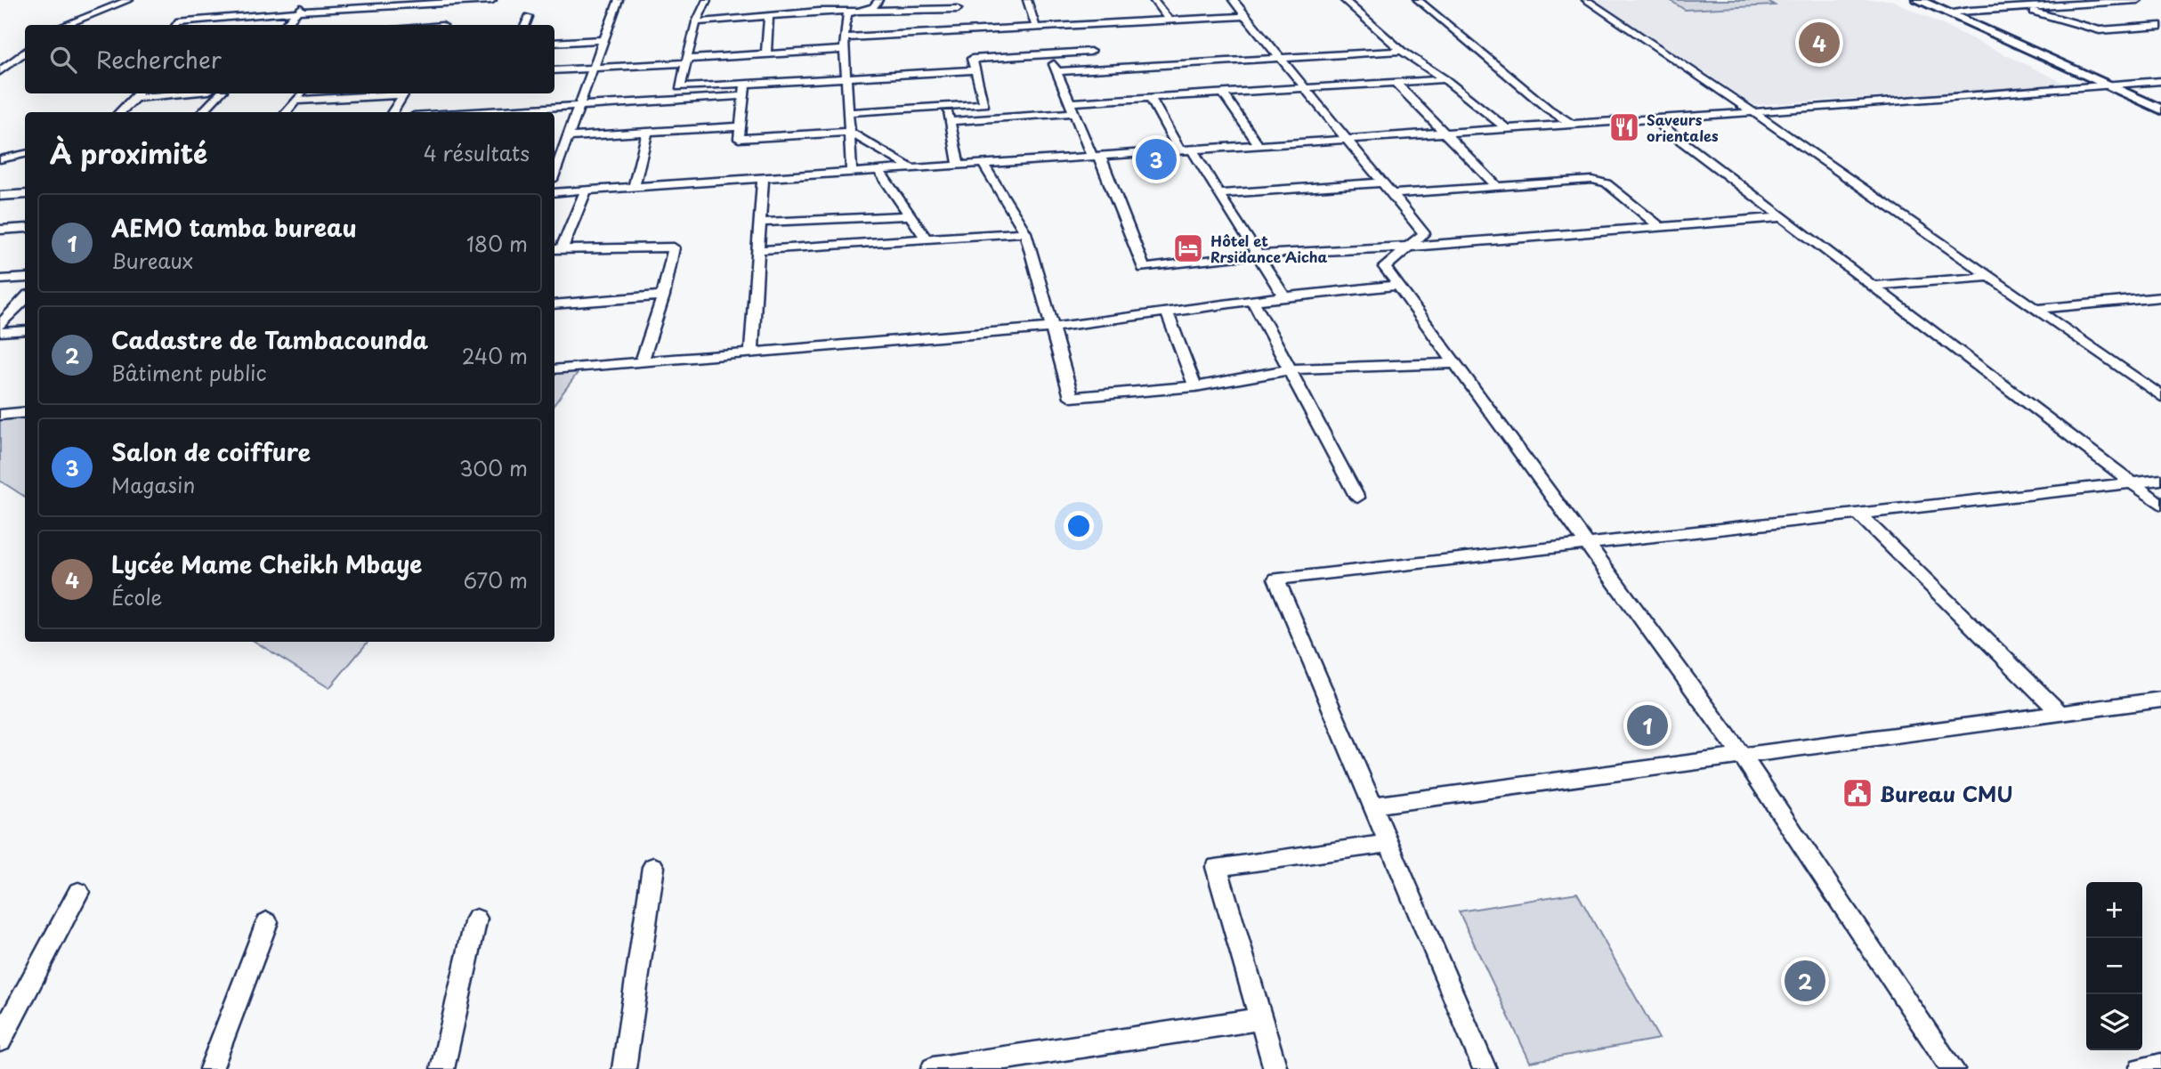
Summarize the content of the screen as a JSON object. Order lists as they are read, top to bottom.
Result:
{
  "places": {
    "restaurant": ["Saveurs orientales"],
    "hotel": ["Hôtel et Rrsidance Aicha"],
    "public building": ["Bureau CMU"]
  },
  "page": {
    "pins": [
      "4",
      "3",
      "1",
      "2"
    ],
    "search": "Rechercher",
    "heading": ["À proximité", "4 résultats"],
    "list": [
      {
        "mark": "1",
        "name": "AEMO tamba bureau",
        "note": "Bureaux",
        "value": "180 m"
      },
      {
        "mark": "2",
        "name": "Cadastre de Tambacounda",
        "note": "Bâtiment public",
        "value": "240 m"
      },
      {
        "mark": "3",
        "name": "Salon de coiffure",
        "note": "Magasin",
        "value": "300 m"
      },
      {
        "mark": "4",
        "name": "Lycée Mame Cheikh Mbaye",
        "note": "École",
        "value": "670 m"
      }
    ],
    "map_buttons": ["+", "−"]
  }
}
